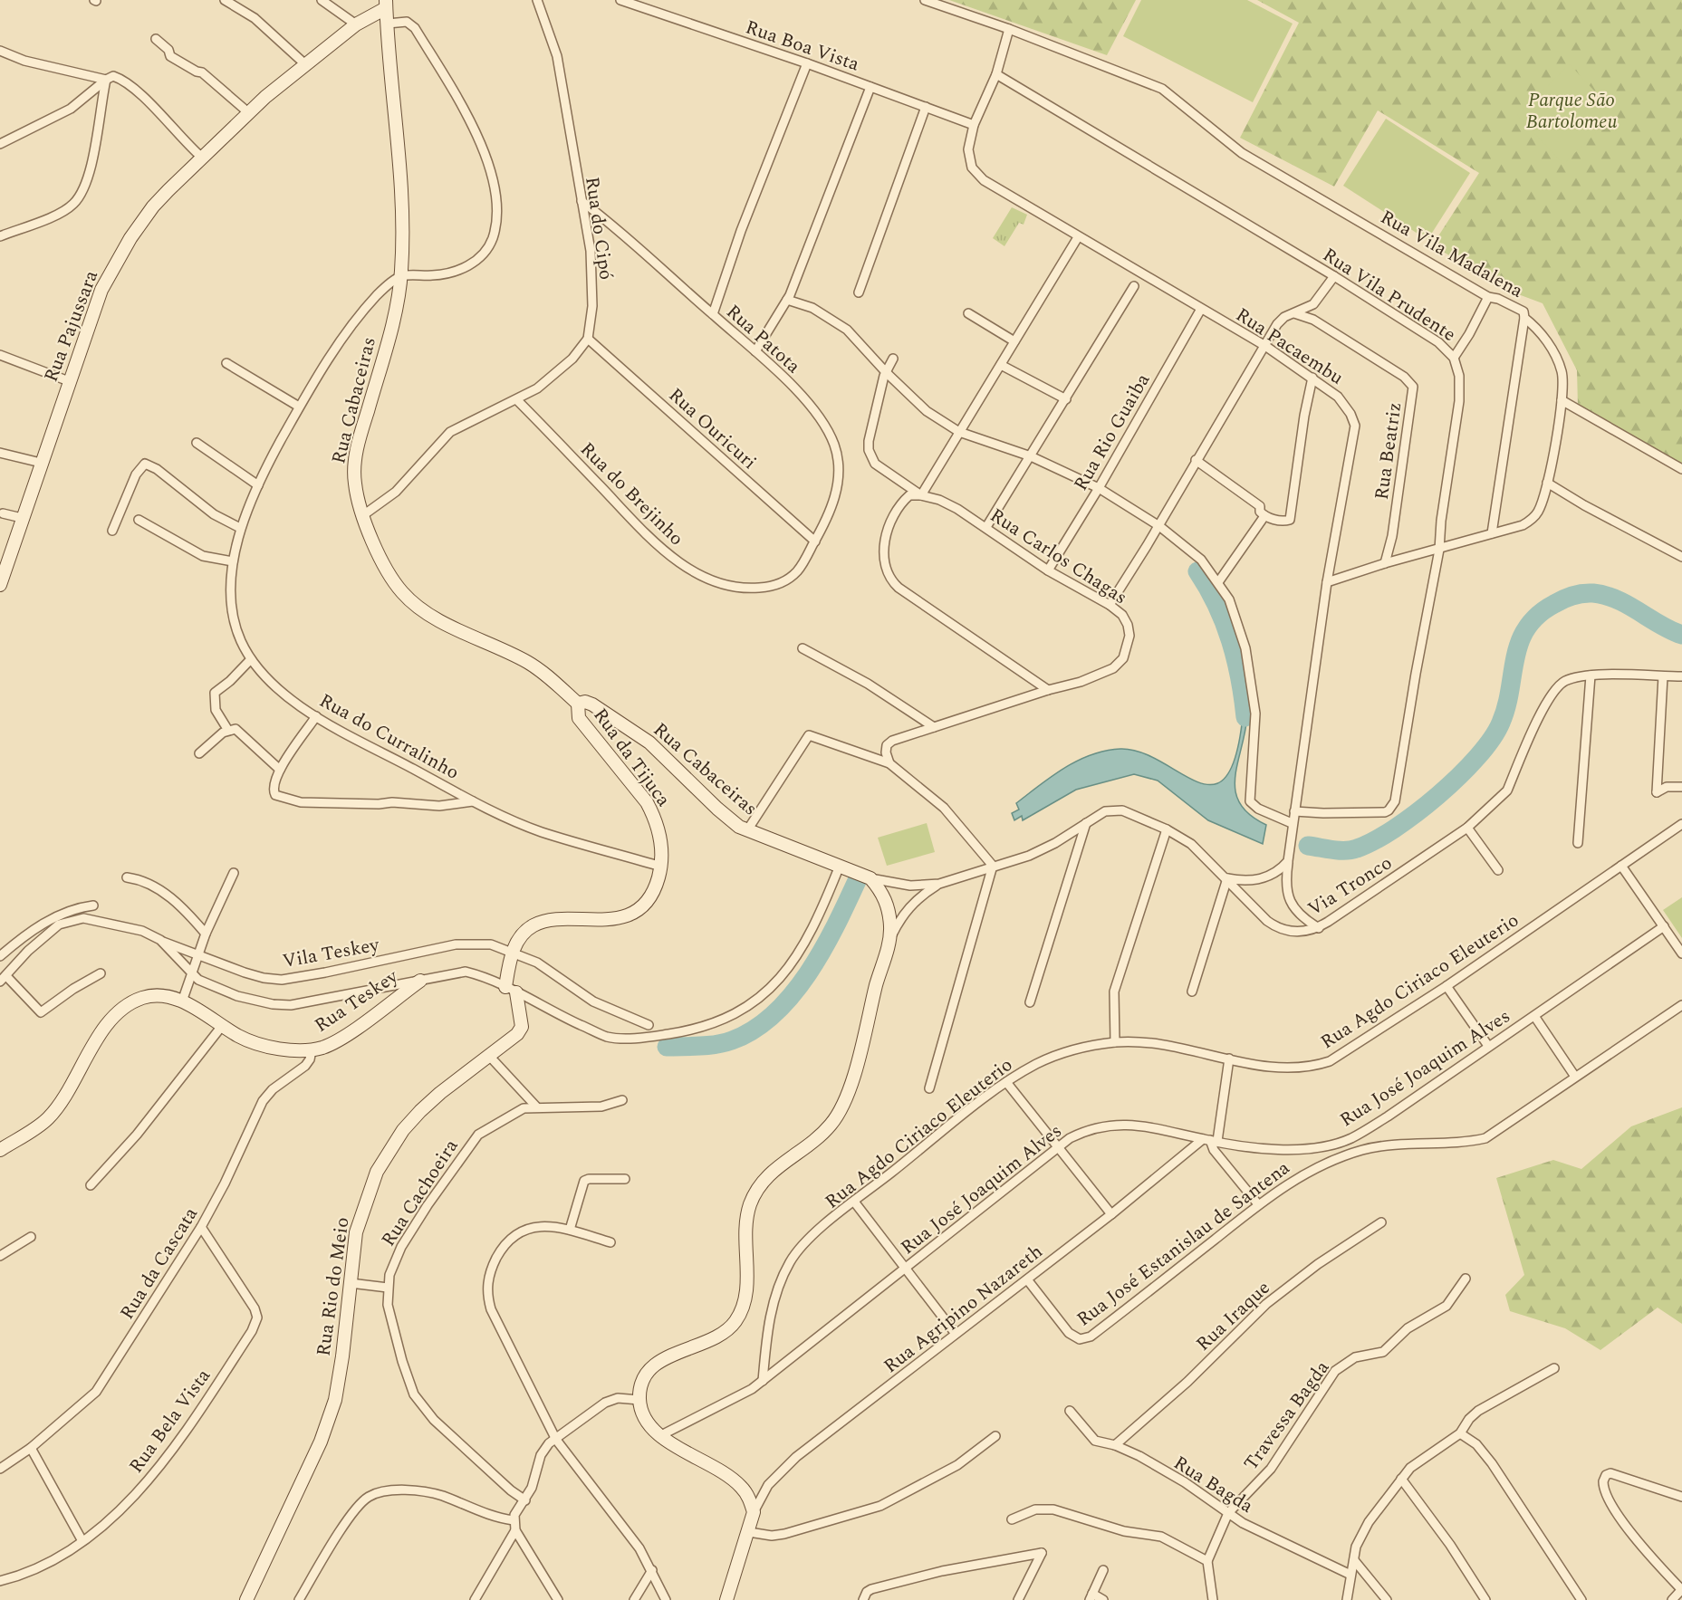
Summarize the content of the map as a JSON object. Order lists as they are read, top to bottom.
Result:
{
  "streets": {
    "main road": [
      "Rua Pajussara",
      "Rua Cabaceiras",
      "Rua da Tijuca",
      "Rua Teskey",
      "Rua Rio do Meio"
    ],
    "street": [
      "Rua Boa Vista",
      "Rua do Cipó",
      "Rua Vila Madalena",
      "Rua Vila Prudente",
      "Rua Patota",
      "Rua Pacaembu",
      "Rua Ouricuri",
      "Rua Rio Guaiba",
      "Rua Beatriz",
      "Rua do Brejinho",
      "Rua Carlos Chagas",
      "Rua do Curralinho",
      "Via Tronco",
      "Vila Teskey",
      "Rua Agdo Ciriaco Eleuterio",
      "Rua José Joaquim Alves",
      "Rua Cachoeira",
      "Rua José Estanislau de Santena",
      "Rua da Cascata",
      "Rua Agripino Nazareth",
      "Rua Iraque",
      "Travessa Bagda",
      "Rua Bela Vista",
      "Rua Bagda"
    ]
  },
  "crossings": [
    ["Rua Boa Vista", "Rua Pacaembu"],
    ["Rua do Cipó", "Rua Patota"],
    ["Rua do Cipó", "Rua Ouricuri"],
    ["Rua Vila Madalena", "Rua Vila Prudente"],
    ["Rua Vila Madalena", "Rua Pacaembu"],
    ["Rua Vila Madalena", "Rua Beatriz"],
    ["Rua Vila Prudente", "Rua Pacaembu"],
    ["Rua Pajussara", "Rua Cabaceiras"],
    ["Rua Patota", "Rua Ouricuri"],
    ["Rua Patota", "Rua do Brejinho"],
    ["Rua Pacaembu", "Rua Rio Guaiba"],
    ["Rua Pacaembu", "Via Tronco"],
    ["Rua Cabaceiras", "Rua do Curralinho"],
    ["Rua Cabaceiras", "Rua da Tijuca"],
    ["Rua Cabaceiras", "Via Tronco"],
    ["Rua Ouricuri", "Rua do Brejinho"],
    ["Rua Rio Guaiba", "Rua Carlos Chagas"],
    ["Rua do Curralinho", "Rua da Tijuca"],
    ["Rua da Tijuca", "Vila Teskey"],
    ["Rua da Tijuca", "Rua Rio do Meio"],
    ["Rua Agdo Ciriaco Eleuterio", "Rua José Joaquim Alves"],
    ["Rua Teskey", "Rua da Cascata"],
    ["Rua José Joaquim Alves", "Rua Agripino Nazareth"],
    ["Rua José Estanislau de Santena", "Rua Agripino Nazareth"],
    ["Rua da Cascata", "Rua Bela Vista"],
    ["Rua Iraque", "Rua Bagda"],
    ["Travessa Bagda", "Rua Bagda"]
  ],
  "parks": ["Parque São Bartolomeu"]
}
